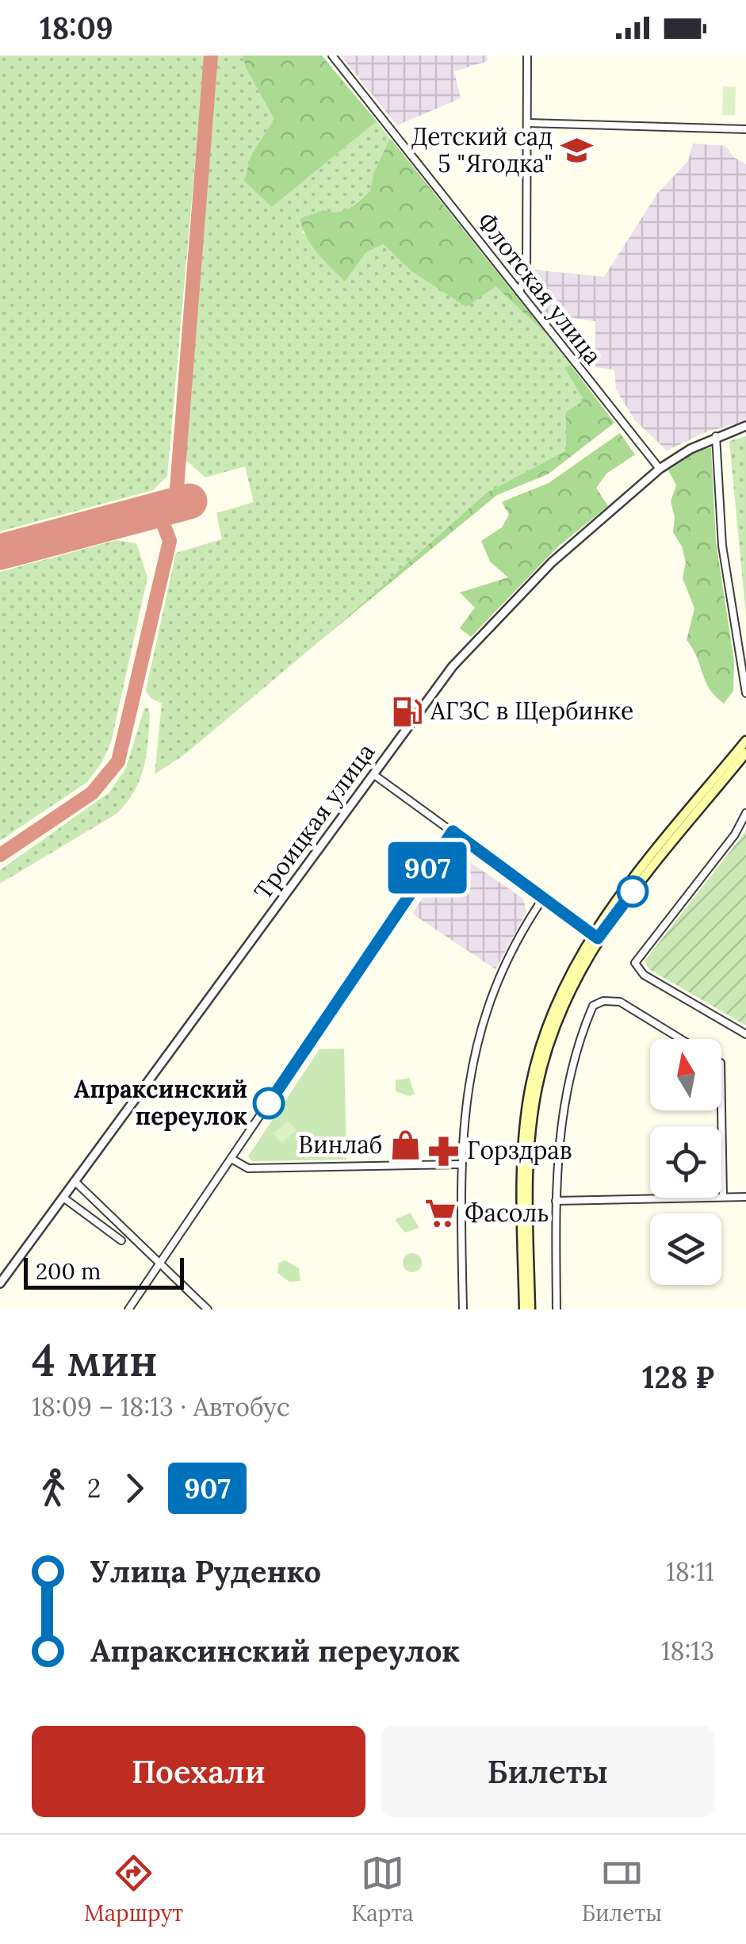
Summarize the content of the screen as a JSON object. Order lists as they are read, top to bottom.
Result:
{
  "streets": {
    "street": ["Флотская улица", "Троицкая улица"]
  },
  "crossings": [
    ["Флотская улица", "Троицкая улица"]
  ],
  "places": {
    "school or university": ["Детский сад 5 \"Ягодка\""],
    "fuel station": ["АГЗС в Щербинке"],
    "other": ["Апраксинский переулок"],
    "shop": ["Винлаб"],
    "pharmacy": ["Горздрав"],
    "supermarket": ["Фасоль"]
  },
  "lines": ["bus line 907"],
  "scale_bar": "200 m",
  "north": "top",
  "page": {
    "status": "18:09",
    "on_map": "907",
    "scale": "200 m",
    "heading": ["4 мин", "18:09 – 18:13 · Автобус", "128 ₽"],
    "legs": ["2", "907"],
    "list": [
      {
        "name": "Улица Руденко",
        "value": "18:11"
      },
      {
        "name": "Апраксинский переулок",
        "value": "18:13"
      }
    ],
    "buttons": ["Поехали", "Билеты"],
    "tabs": ["Маршрут", "Карта", "Билеты"]
  }
}
